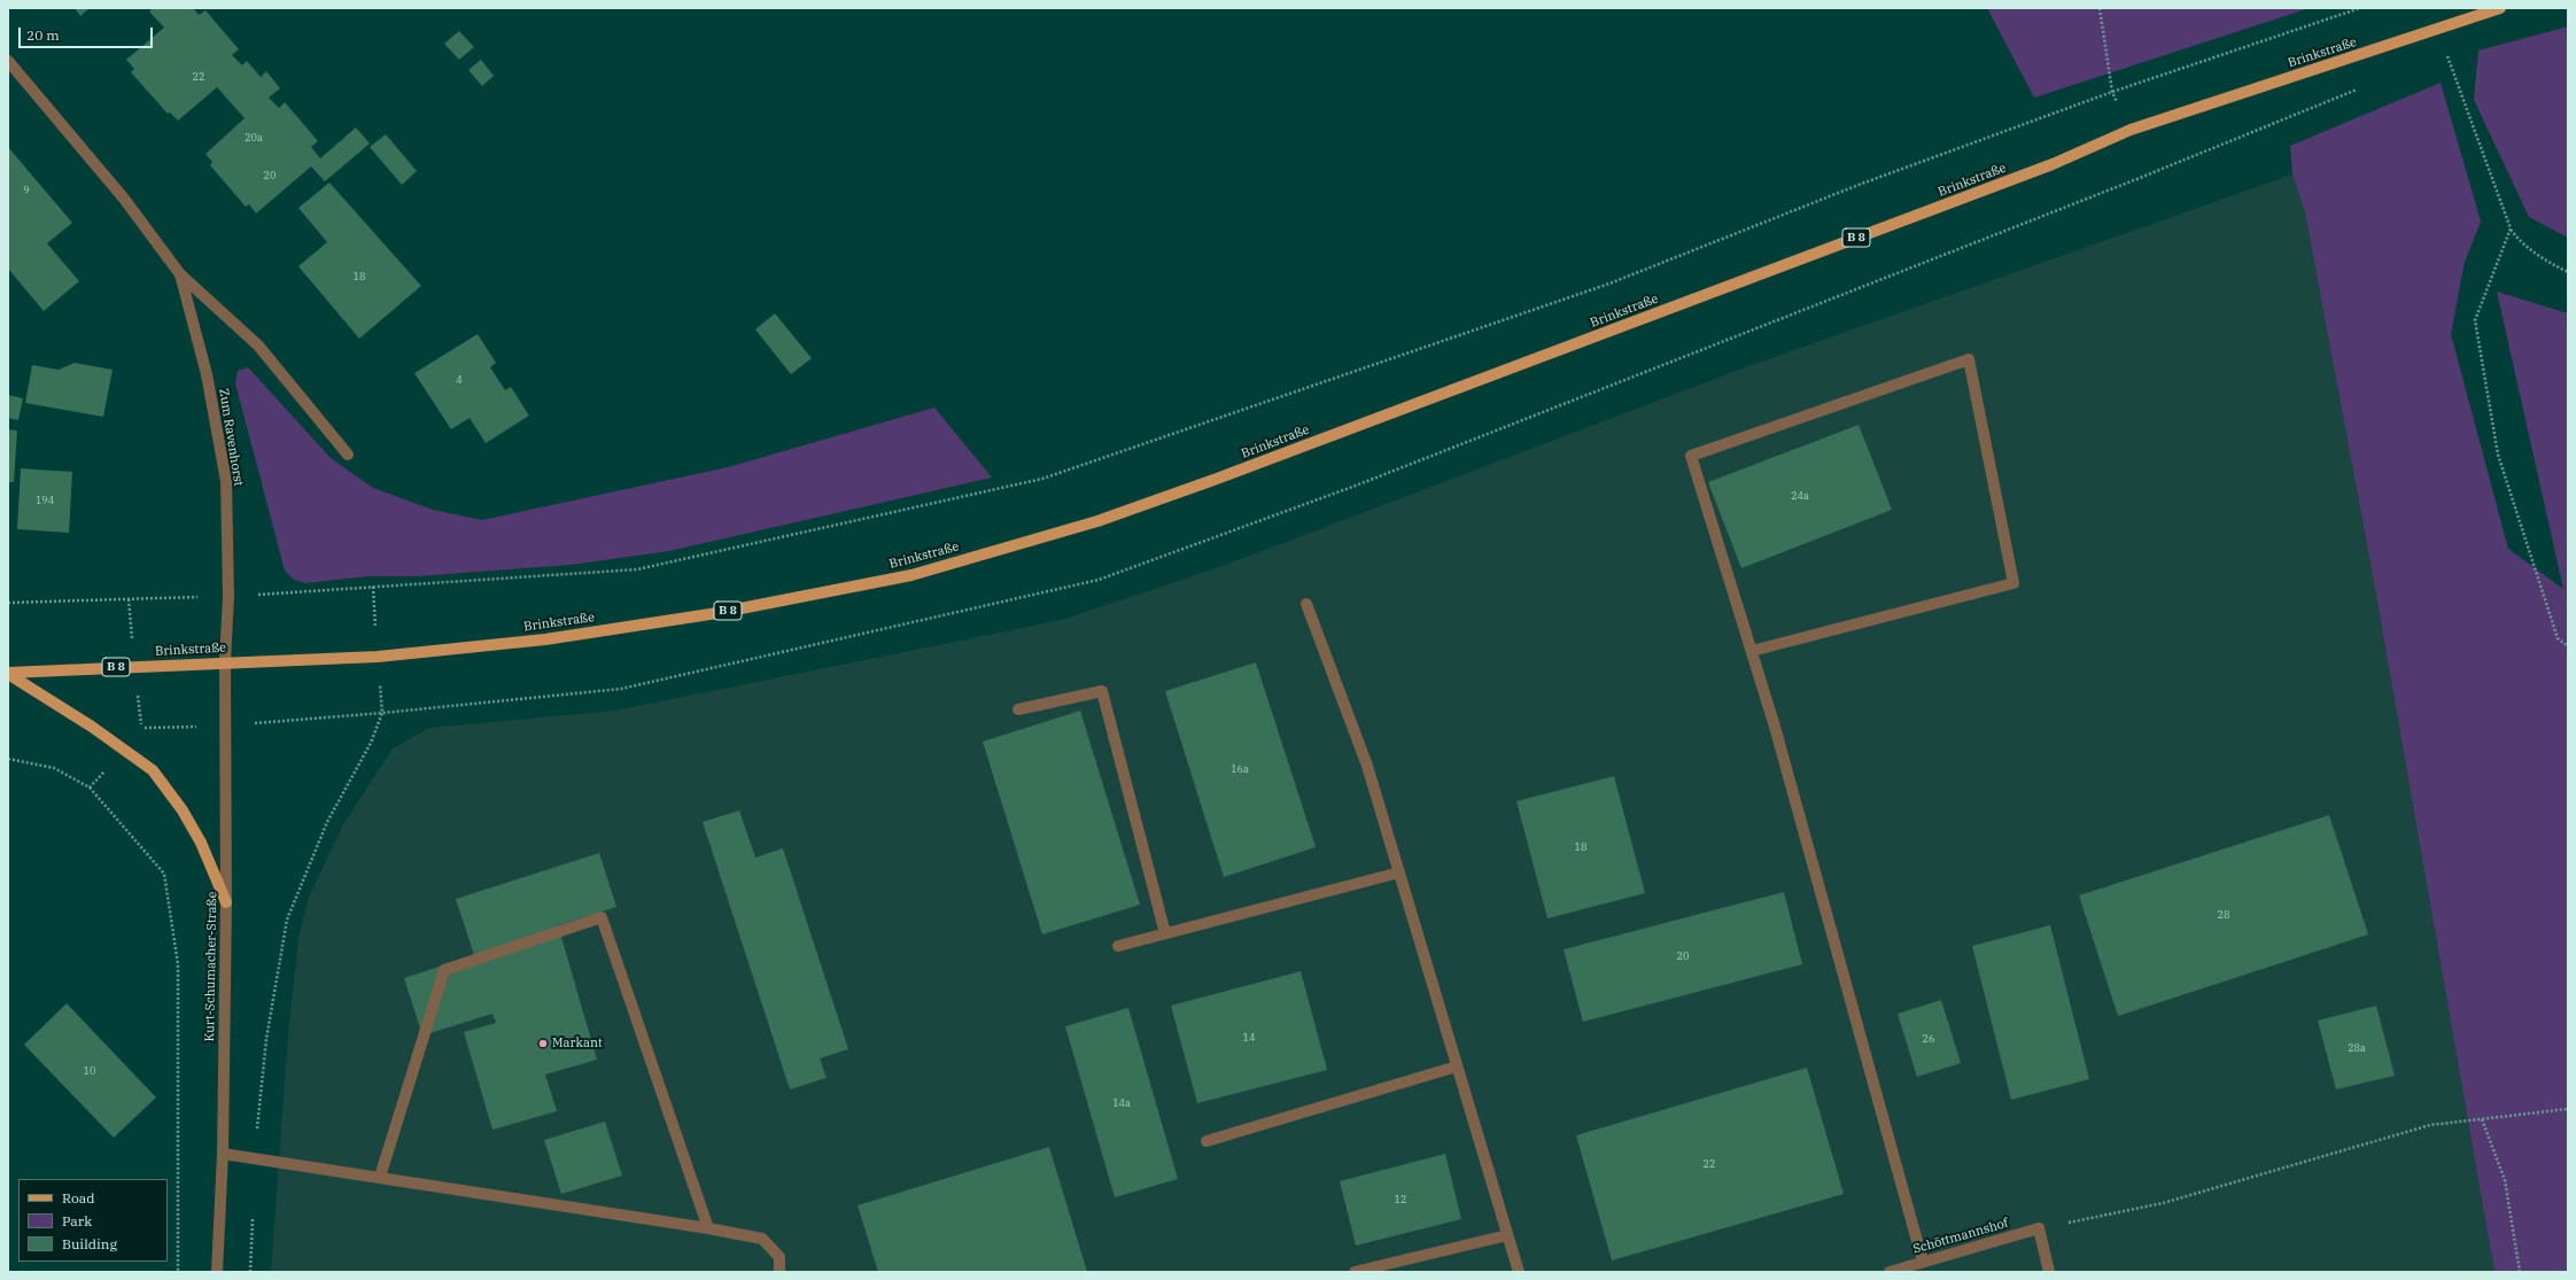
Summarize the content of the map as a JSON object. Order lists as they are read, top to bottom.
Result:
{
  "streets": {
    "main road": ["Brinkstraße", "B 8"],
    "street": ["Zum Ravenhorst", "Kurt-Schumacher-Straße", "Schöttmannshof"]
  },
  "crossings": [
    ["Brinkstraße", "Zum Ravenhorst"],
    ["Brinkstraße", "Kurt-Schumacher-Straße"],
    ["Zum Ravenhorst", "Kurt-Schumacher-Straße"]
  ],
  "places": ["Markant"],
  "house_numbers": [
    "22",
    "20a",
    "20",
    "9",
    "18",
    "4",
    "24a",
    "194",
    "16a",
    "18",
    "28",
    "20",
    "14",
    "26",
    "28a",
    "10",
    "14a",
    "22",
    "12"
  ],
  "legend": ["Road", "Park", "Building"],
  "scale_bar": "20 m"
}
